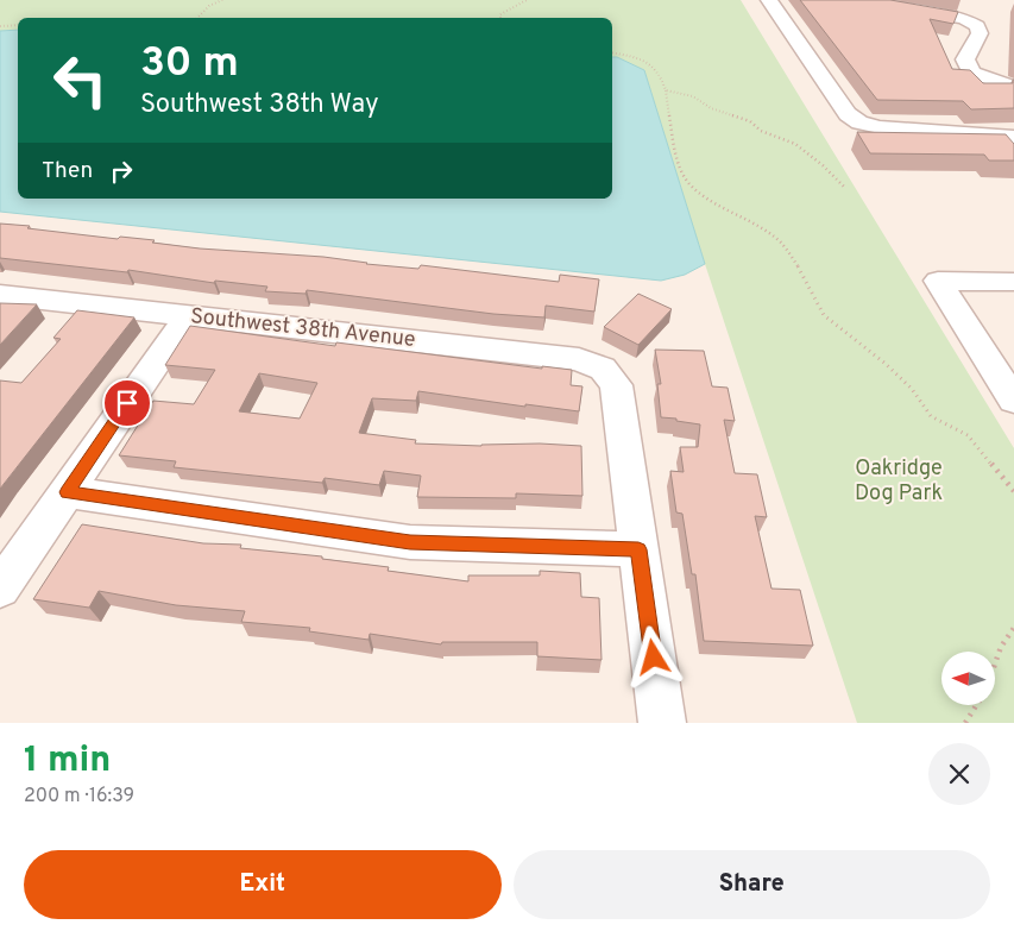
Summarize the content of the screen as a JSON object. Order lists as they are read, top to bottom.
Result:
{
  "streets": {
    "street": ["Southwest 38th Avenue"]
  },
  "parks": ["Oakridge Dog Park"],
  "north": "left",
  "page": {
    "turn": ["30 m", "Southwest 38th Way"],
    "then": "Then",
    "heading": ["1 min", "200 m · 16:39"],
    "buttons": ["Exit", "Share"]
  }
}
